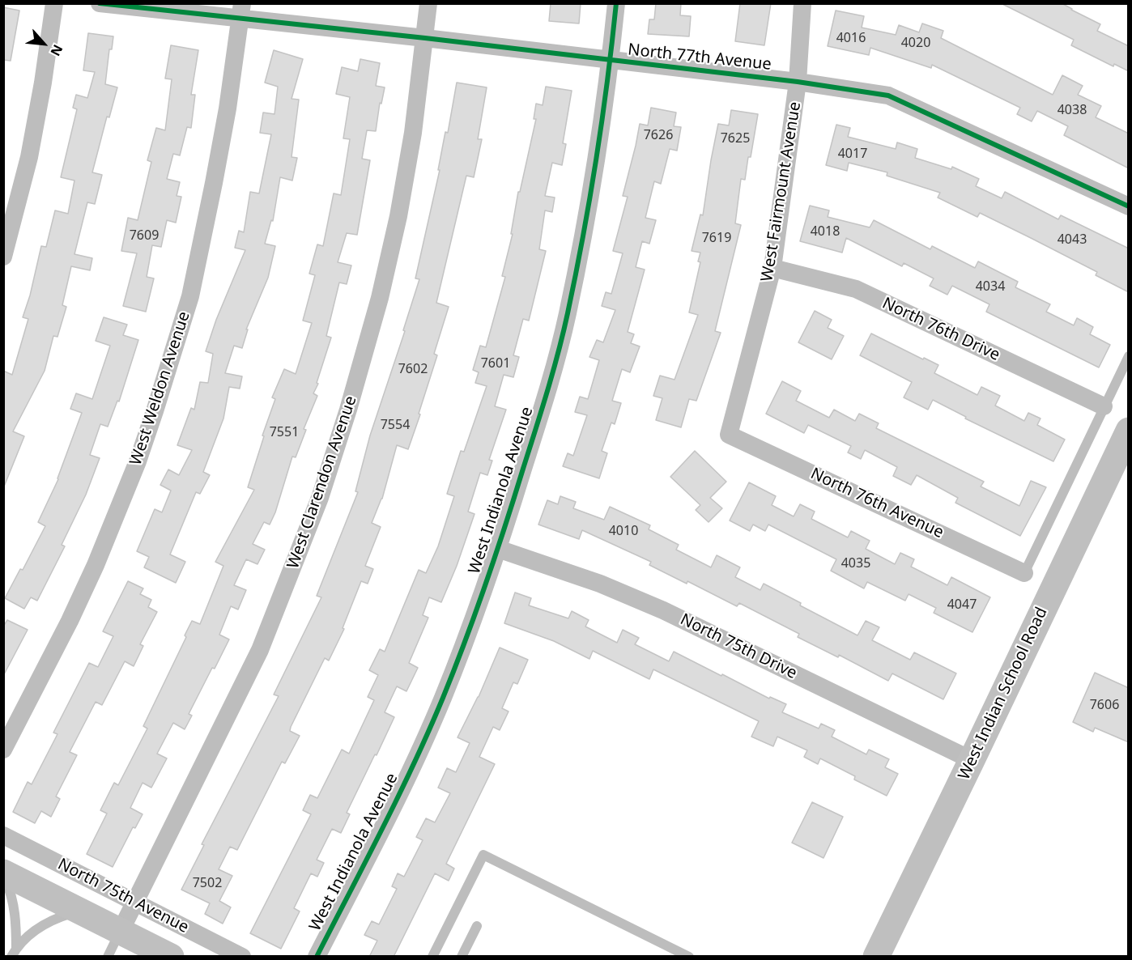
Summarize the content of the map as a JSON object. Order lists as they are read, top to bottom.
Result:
{
  "streets": {
    "main road": ["West Indian School Road", "North 75th Avenue"],
    "street": [
      "North 77th Avenue",
      "West Fairmount Avenue",
      "North 76th Drive",
      "West Weldon Avenue",
      "West Clarendon Avenue",
      "West Indianola Avenue",
      "North 76th Avenue",
      "North 75th Drive"
    ]
  },
  "crossings": [
    ["North 77th Avenue", "West Fairmount Avenue"],
    ["North 77th Avenue", "West Weldon Avenue"],
    ["North 77th Avenue", "West Clarendon Avenue"],
    ["North 77th Avenue", "West Indianola Avenue"],
    ["West Fairmount Avenue", "North 76th Drive"],
    ["West Fairmount Avenue", "North 76th Avenue"],
    ["West Clarendon Avenue", "North 75th Avenue"],
    ["West Indianola Avenue", "North 75th Drive"],
    ["North 75th Drive", "West Indian School Road"]
  ],
  "house_numbers": [
    "4016",
    "4020",
    "4038",
    "7626",
    "7625",
    "4017",
    "4018",
    "7609",
    "7619",
    "4043",
    "4034",
    "7601",
    "7602",
    "7554",
    "7551",
    "4010",
    "4035",
    "4047",
    "7606",
    "7502"
  ],
  "north": "bottom right"
}
